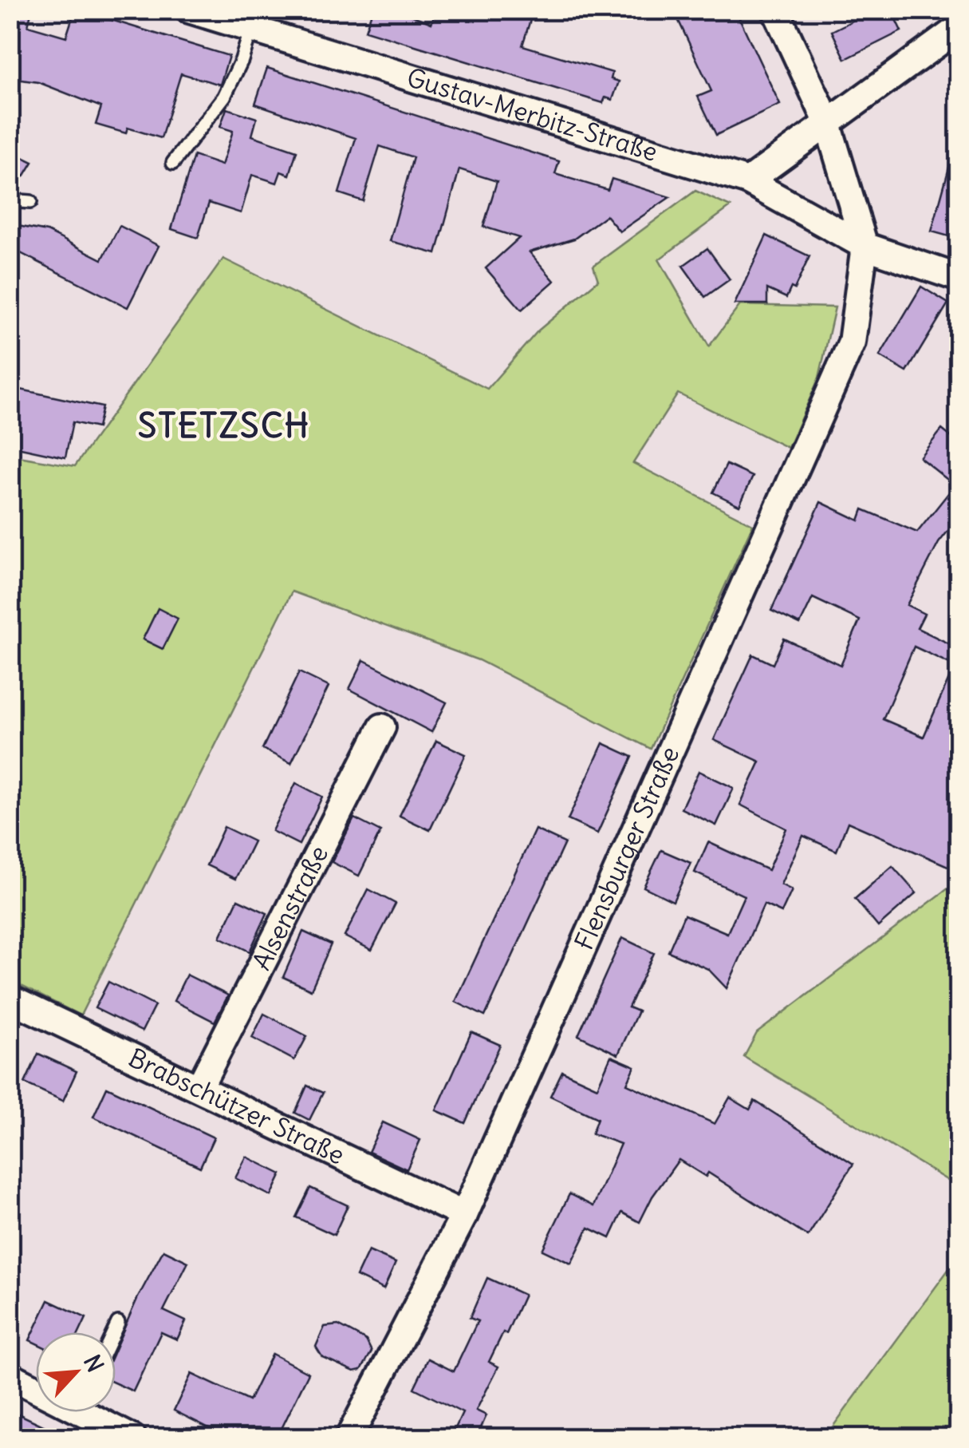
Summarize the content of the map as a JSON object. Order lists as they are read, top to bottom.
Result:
{
  "streets": {
    "street": [
      "Gustav-Merbitz-Straße",
      "Flensburger Straße",
      "Alsenstraße",
      "Brabschützer Straße"
    ]
  },
  "crossings": [
    ["Gustav-Merbitz-Straße", "Flensburger Straße"],
    ["Flensburger Straße", "Brabschützer Straße"],
    ["Alsenstraße", "Brabschützer Straße"]
  ],
  "districts": ["STETZSCH"],
  "north": "top right"
}
